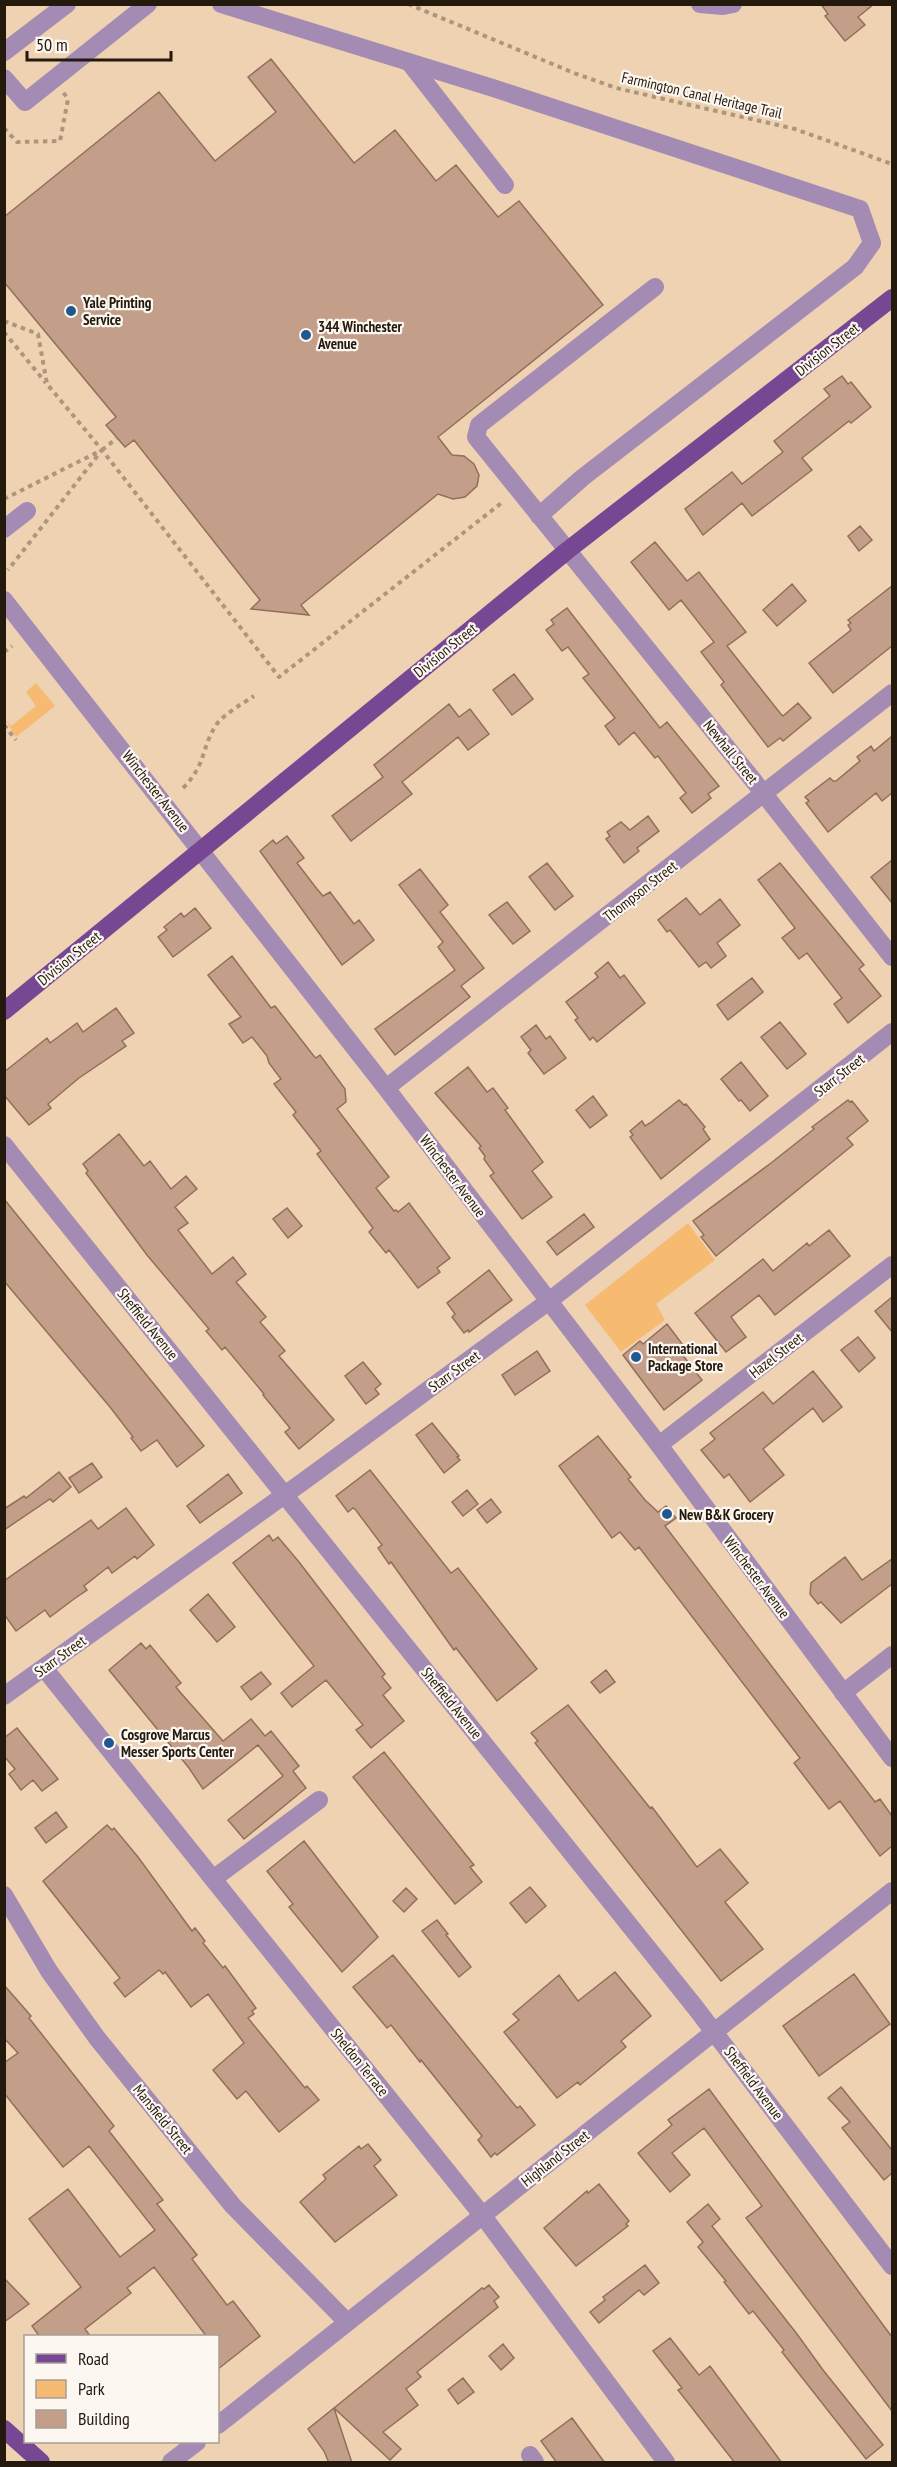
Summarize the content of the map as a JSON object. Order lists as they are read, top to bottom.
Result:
{
  "streets": {
    "main road": ["Division Street"],
    "street": [
      "Newhall Street",
      "Winchester Avenue",
      "Thompson Street",
      "Starr Street",
      "Sheffield Avenue",
      "Hazel Street",
      "Sheldon Terrace",
      "Mansfield Street",
      "Highland Street"
    ],
    "path": ["Farmington Canal Heritage Trail"]
  },
  "crossings": [
    ["Division Street", "Newhall Street"],
    ["Division Street", "Winchester Avenue"],
    ["Newhall Street", "Thompson Street"],
    ["Winchester Avenue", "Thompson Street"],
    ["Winchester Avenue", "Starr Street"],
    ["Winchester Avenue", "Hazel Street"],
    ["Starr Street", "Sheffield Avenue"],
    ["Starr Street", "Sheldon Terrace"],
    ["Sheffield Avenue", "Highland Street"],
    ["Sheldon Terrace", "Highland Street"],
    ["Mansfield Street", "Highland Street"]
  ],
  "places": [
    "Yale Printing Service",
    "344 Winchester Avenue",
    "International Package Store",
    "New B&K Grocery",
    "Cosgrove Marcus Messer Sports Center"
  ],
  "legend": ["Road", "Park", "Building"],
  "scale_bar": "50 m"
}
